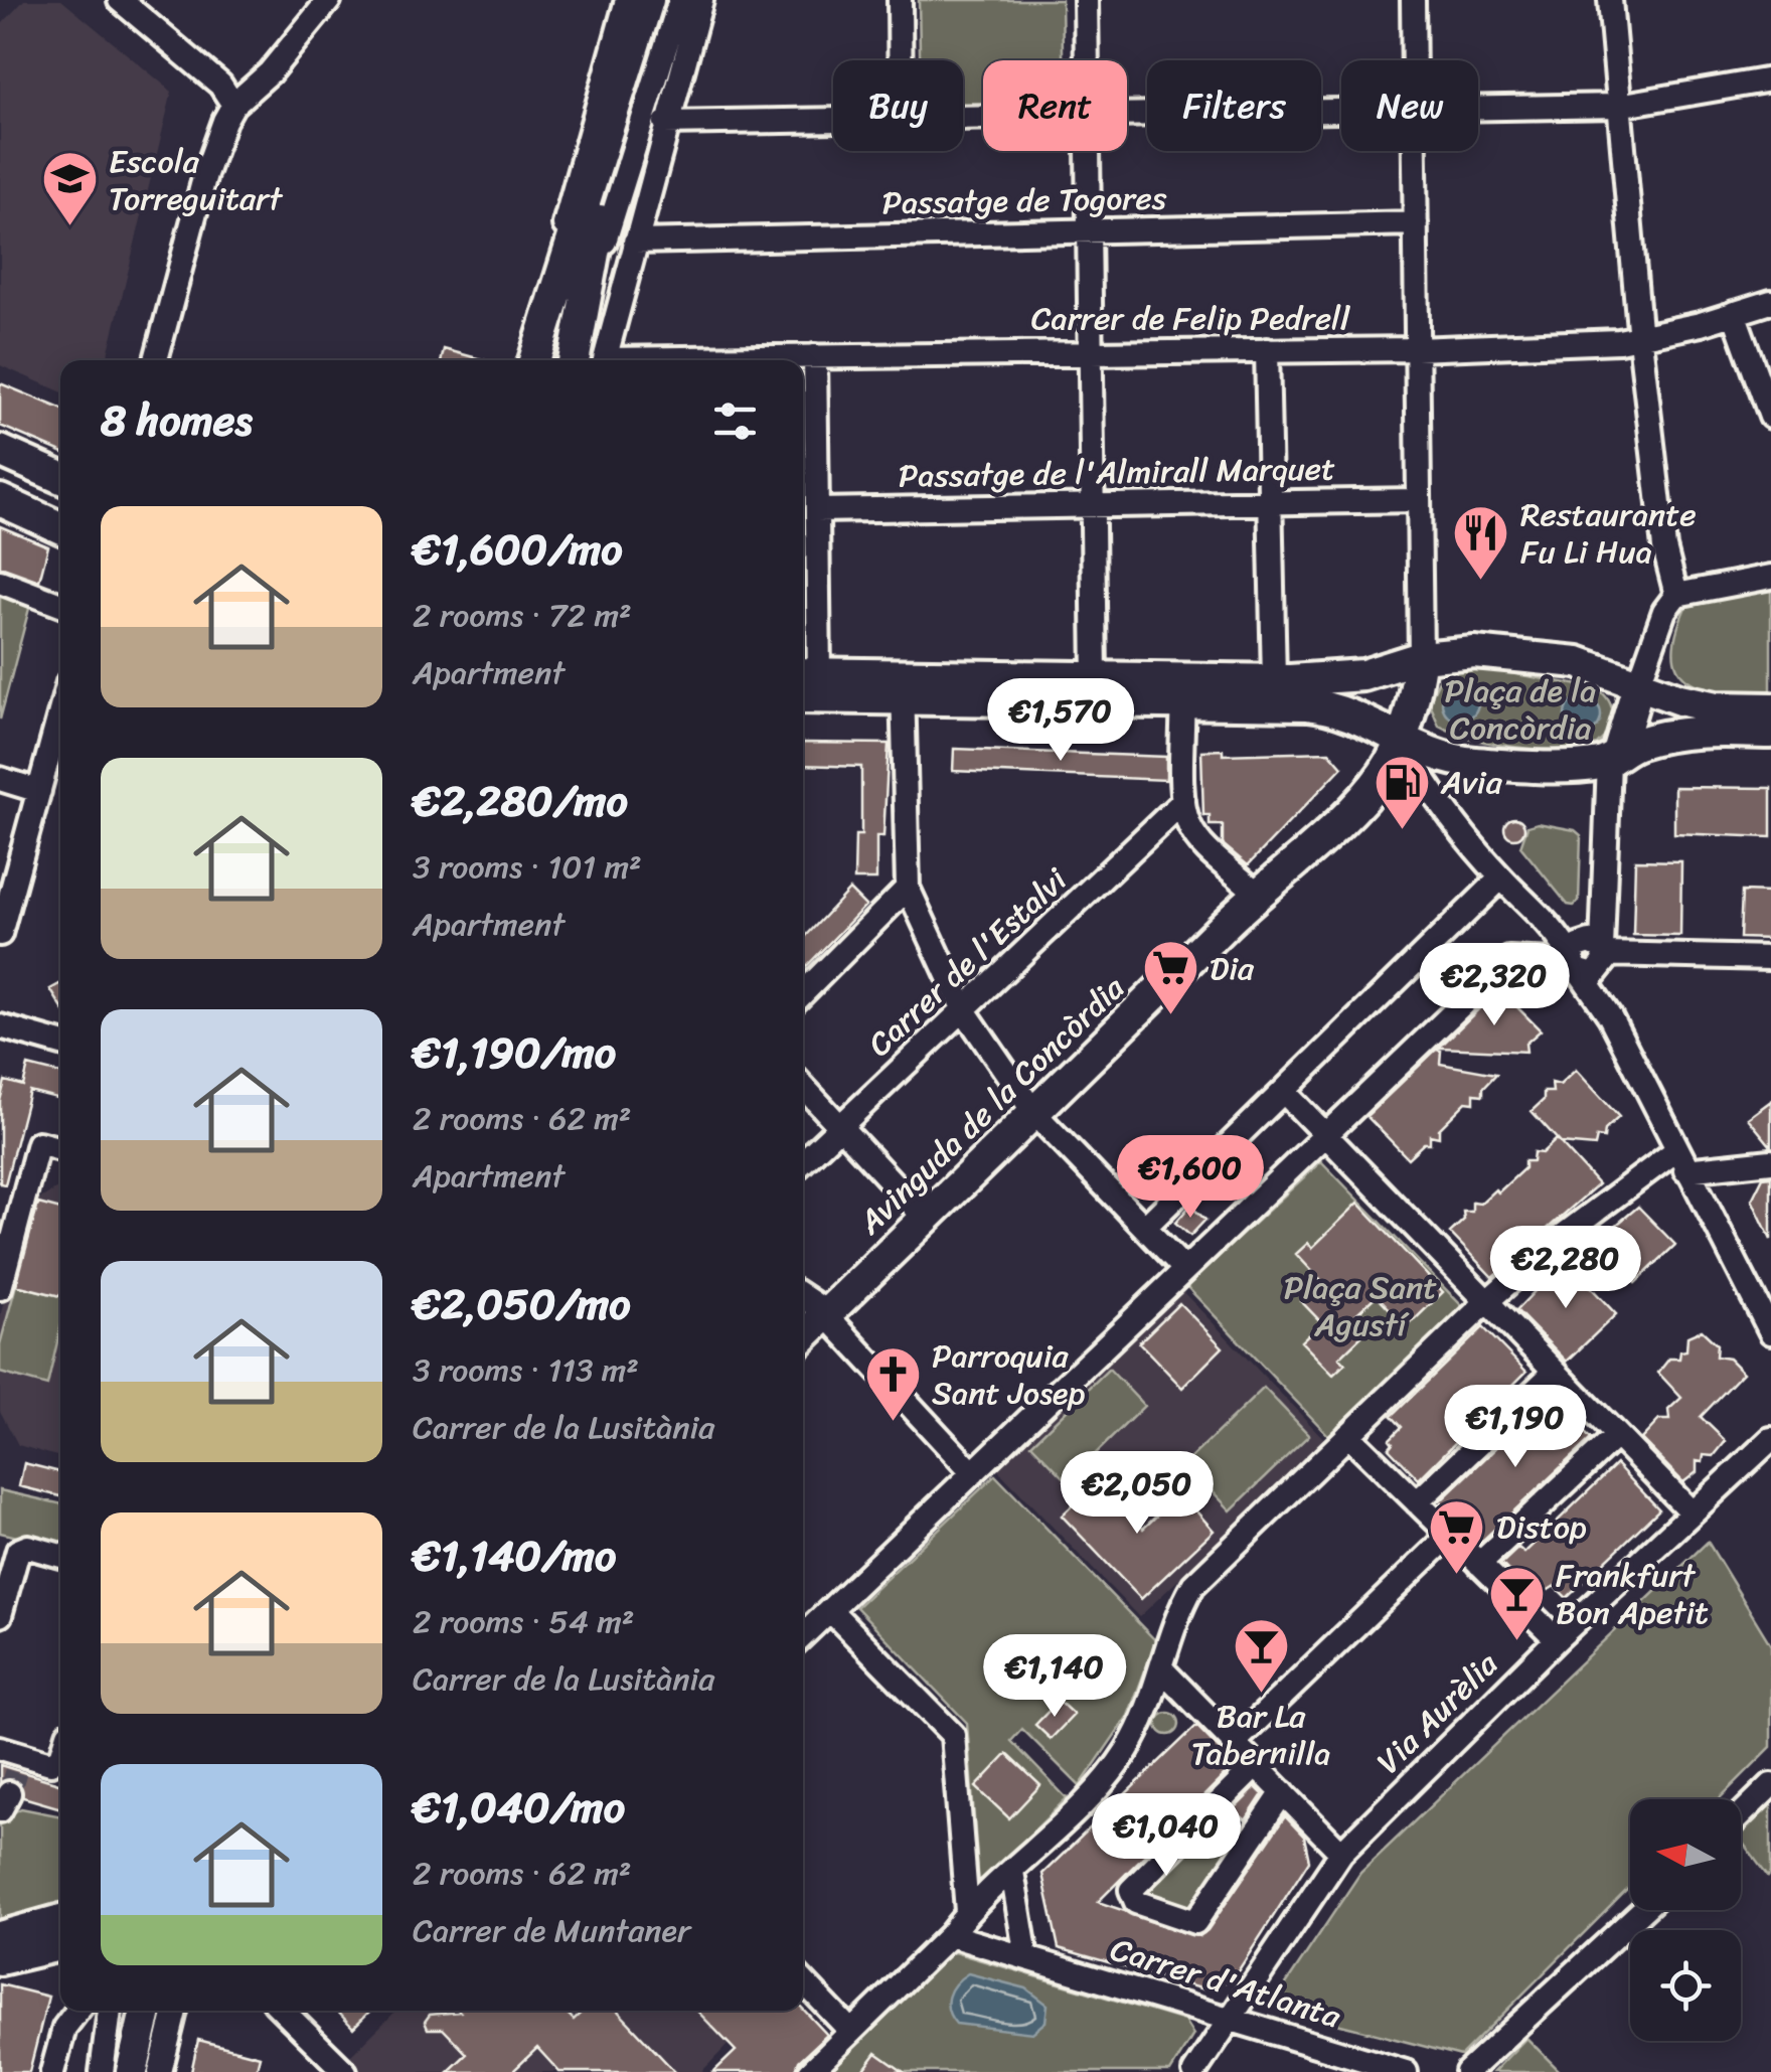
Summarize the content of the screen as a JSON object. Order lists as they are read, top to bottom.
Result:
{
  "streets": {
    "main road": ["Avinguda de la Concòrdia"],
    "street": [
      "Passatge de Togores",
      "Carrer de Felip Pedrell",
      "Passatge de l'Almirall Marquet",
      "Carrer de l'Estalvi",
      "Via Aurèlia",
      "Carrer d'Atlanta"
    ]
  },
  "crossings": [
    ["Via Aurèlia", "Carrer d'Atlanta"]
  ],
  "parks": ["Plaça de la Concòrdia", "Plaça Sant Agustí"],
  "places": {
    "school or university": ["Escola Torreguitart"],
    "restaurant": ["Restaurante Fu Li Hua"],
    "fuel station": ["Avia"],
    "supermarket": ["Dia", "Distop"],
    "church": ["Parroquia Sant Josep"],
    "bar": ["Frankfurt Bon Apetit", "Bar La Tabernilla"]
  },
  "north": "left",
  "page": {
    "chip": [
      "Buy",
      "Rent",
      "Filters",
      "New"
    ],
    "heading": "8 homes",
    "list": [
      {
        "name": "€1,600/mo",
        "note": "2 rooms · 72 m² · Apartment"
      },
      {
        "name": "€2,280/mo",
        "note": "3 rooms · 101 m² · Apartment"
      },
      {
        "name": "€1,190/mo",
        "note": "2 rooms · 62 m² · Apartment"
      },
      {
        "name": "€2,050/mo",
        "note": "3 rooms · 113 m² · Carrer de la Lusitània"
      },
      {
        "name": "€1,140/mo",
        "note": "2 rooms · 54 m² · Carrer de la Lusitània"
      },
      {
        "name": "€1,040/mo",
        "note": "2 rooms · 62 m² · Carrer de Muntaner"
      }
    ],
    "price": [
      "€1,570",
      "€2,320",
      "€1,600",
      "€2,280",
      "€1,190",
      "€2,050",
      "€1,140",
      "€1,040"
    ]
  }
}
